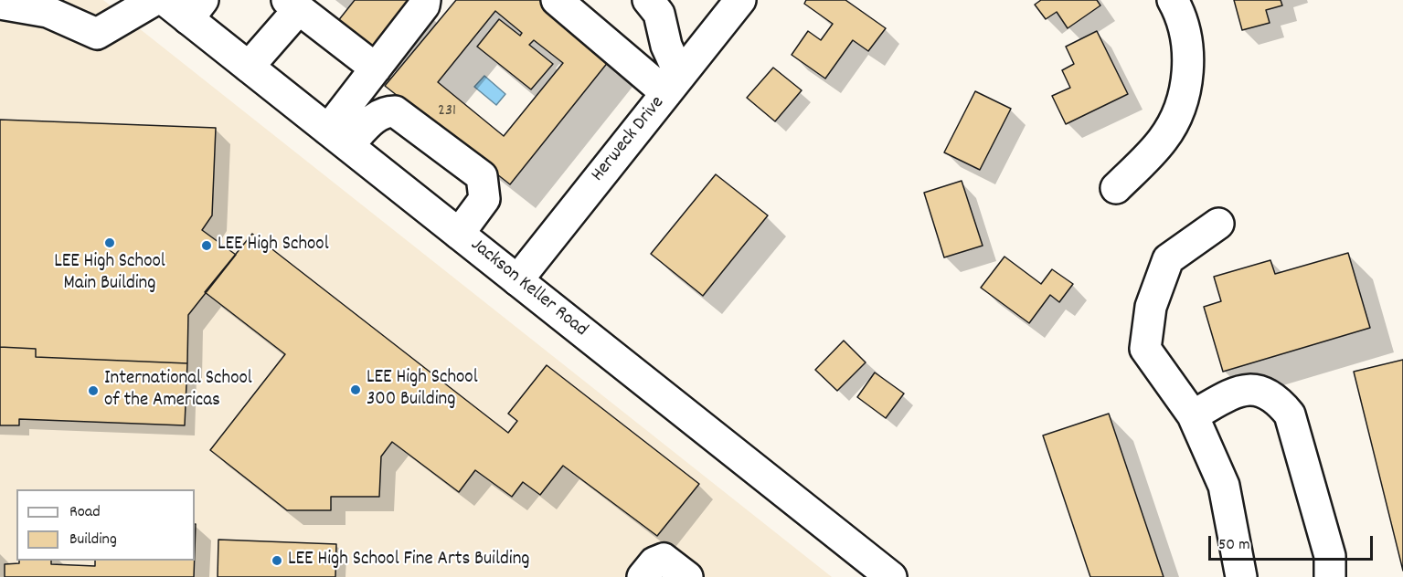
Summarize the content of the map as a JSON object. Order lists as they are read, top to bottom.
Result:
{
  "streets": {
    "main road": ["Herweck Drive", "Jackson Keller Road"]
  },
  "crossings": [
    ["Herweck Drive", "Jackson Keller Road"]
  ],
  "places": [
    "LEE High School Main Building",
    "LEE High School",
    "LEE High School 300 Building",
    "International School of the Americas",
    "LEE High School Fine Arts Building"
  ],
  "house_numbers": ["231"],
  "legend": ["Road", "Building"],
  "scale_bar": "50 m"
}
